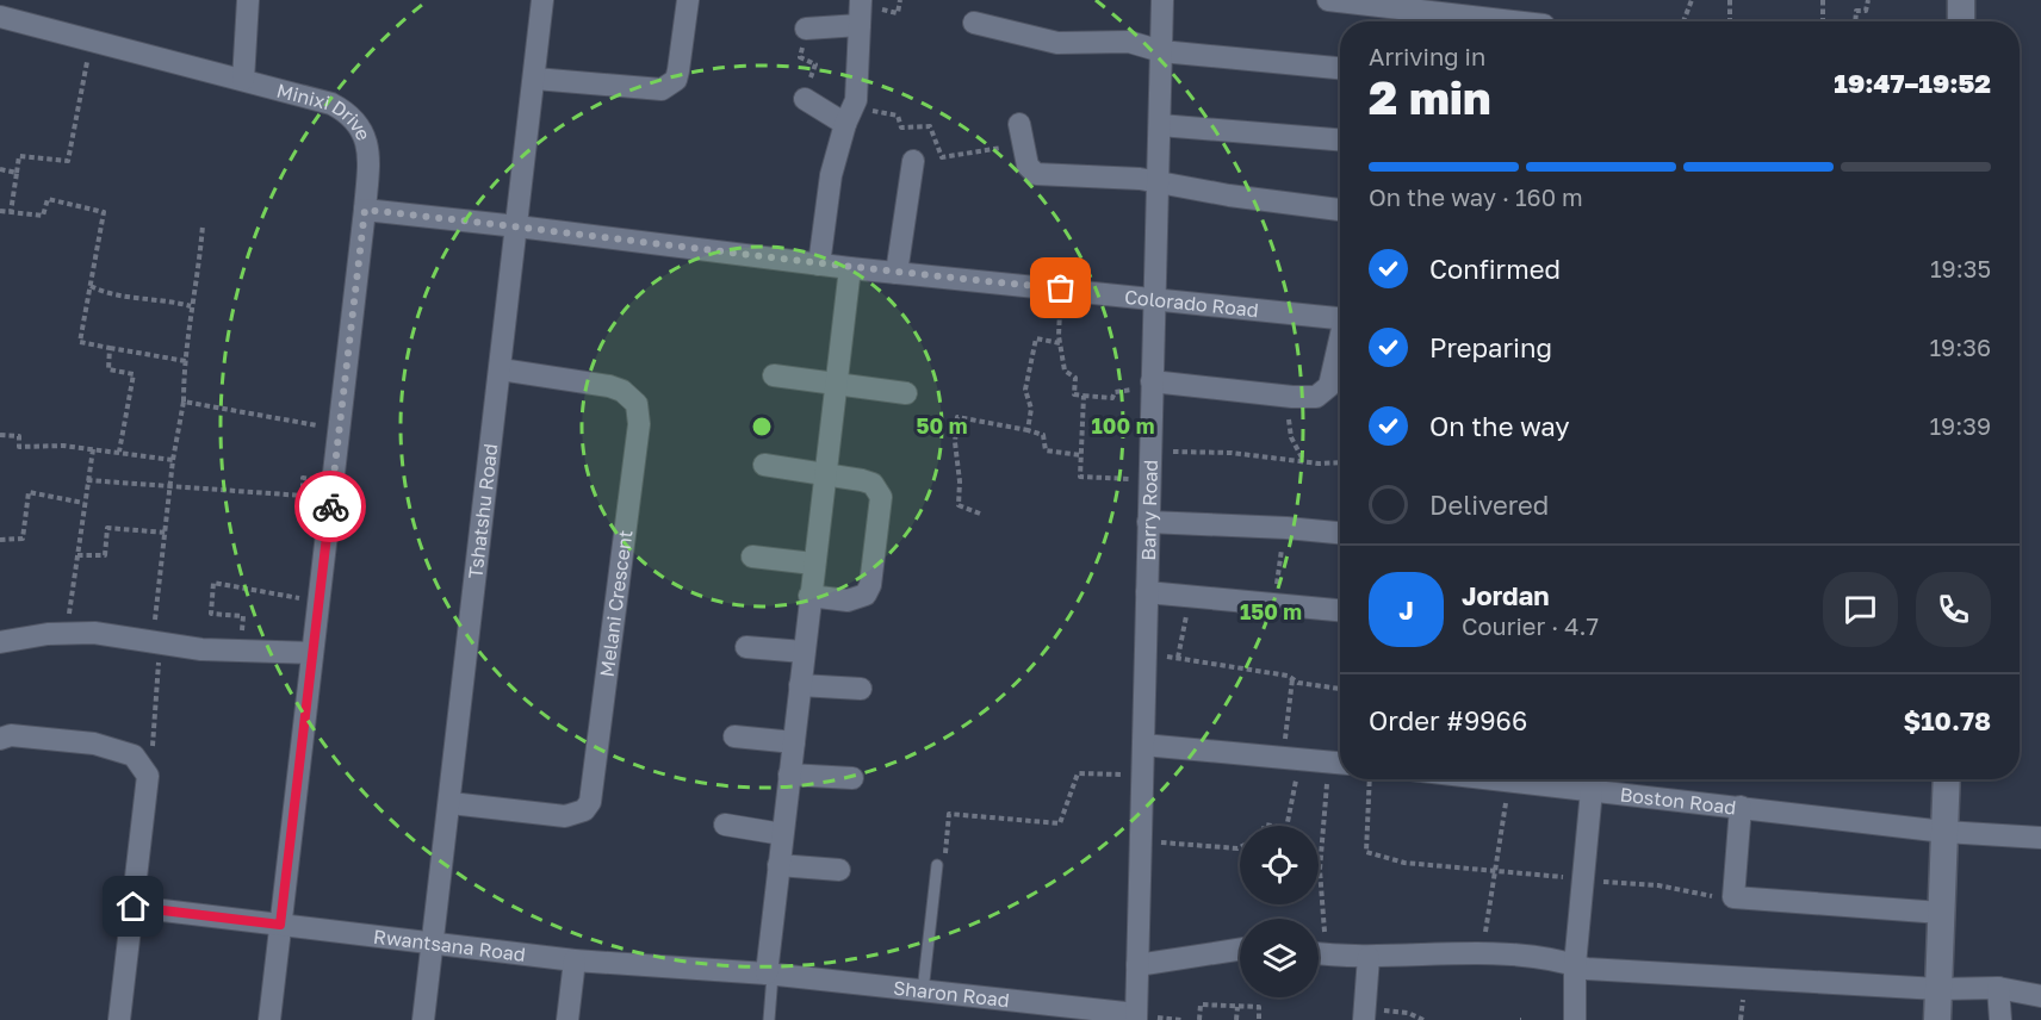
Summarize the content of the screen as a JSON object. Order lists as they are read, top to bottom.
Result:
{
  "streets": {
    "street": [
      "Minixi Drive",
      "Colorado Road",
      "Tshatshu Road",
      "Barry Road",
      "Melani Crescent",
      "Boston Road",
      "Rwantsana Road",
      "Sharon Road"
    ]
  },
  "crossings": [
    ["Minixi Drive", "Colorado Road"],
    ["Minixi Drive", "Rwantsana Road"],
    ["Colorado Road", "Tshatshu Road"],
    ["Colorado Road", "Barry Road"],
    ["Tshatshu Road", "Melani Crescent"],
    ["Tshatshu Road", "Rwantsana Road"],
    ["Barry Road", "Sharon Road"],
    ["Rwantsana Road", "Sharon Road"]
  ],
  "page": {
    "heading": ["2 min", "Arriving in", "19:47–19:52"],
    "panel": [
      "Jordan",
      "Courier · 4.7",
      "Order #9966",
      "$10.78"
    ],
    "bar": "On the way · 160 m",
    "list": [
      ["Confirmed", "19:35"],
      ["Preparing", "19:36"],
      ["On the way", "19:39"],
      "Delivered"
    ],
    "round": "J"
  },
  "rings": ["50 m", "100 m", "150 m"]
}
